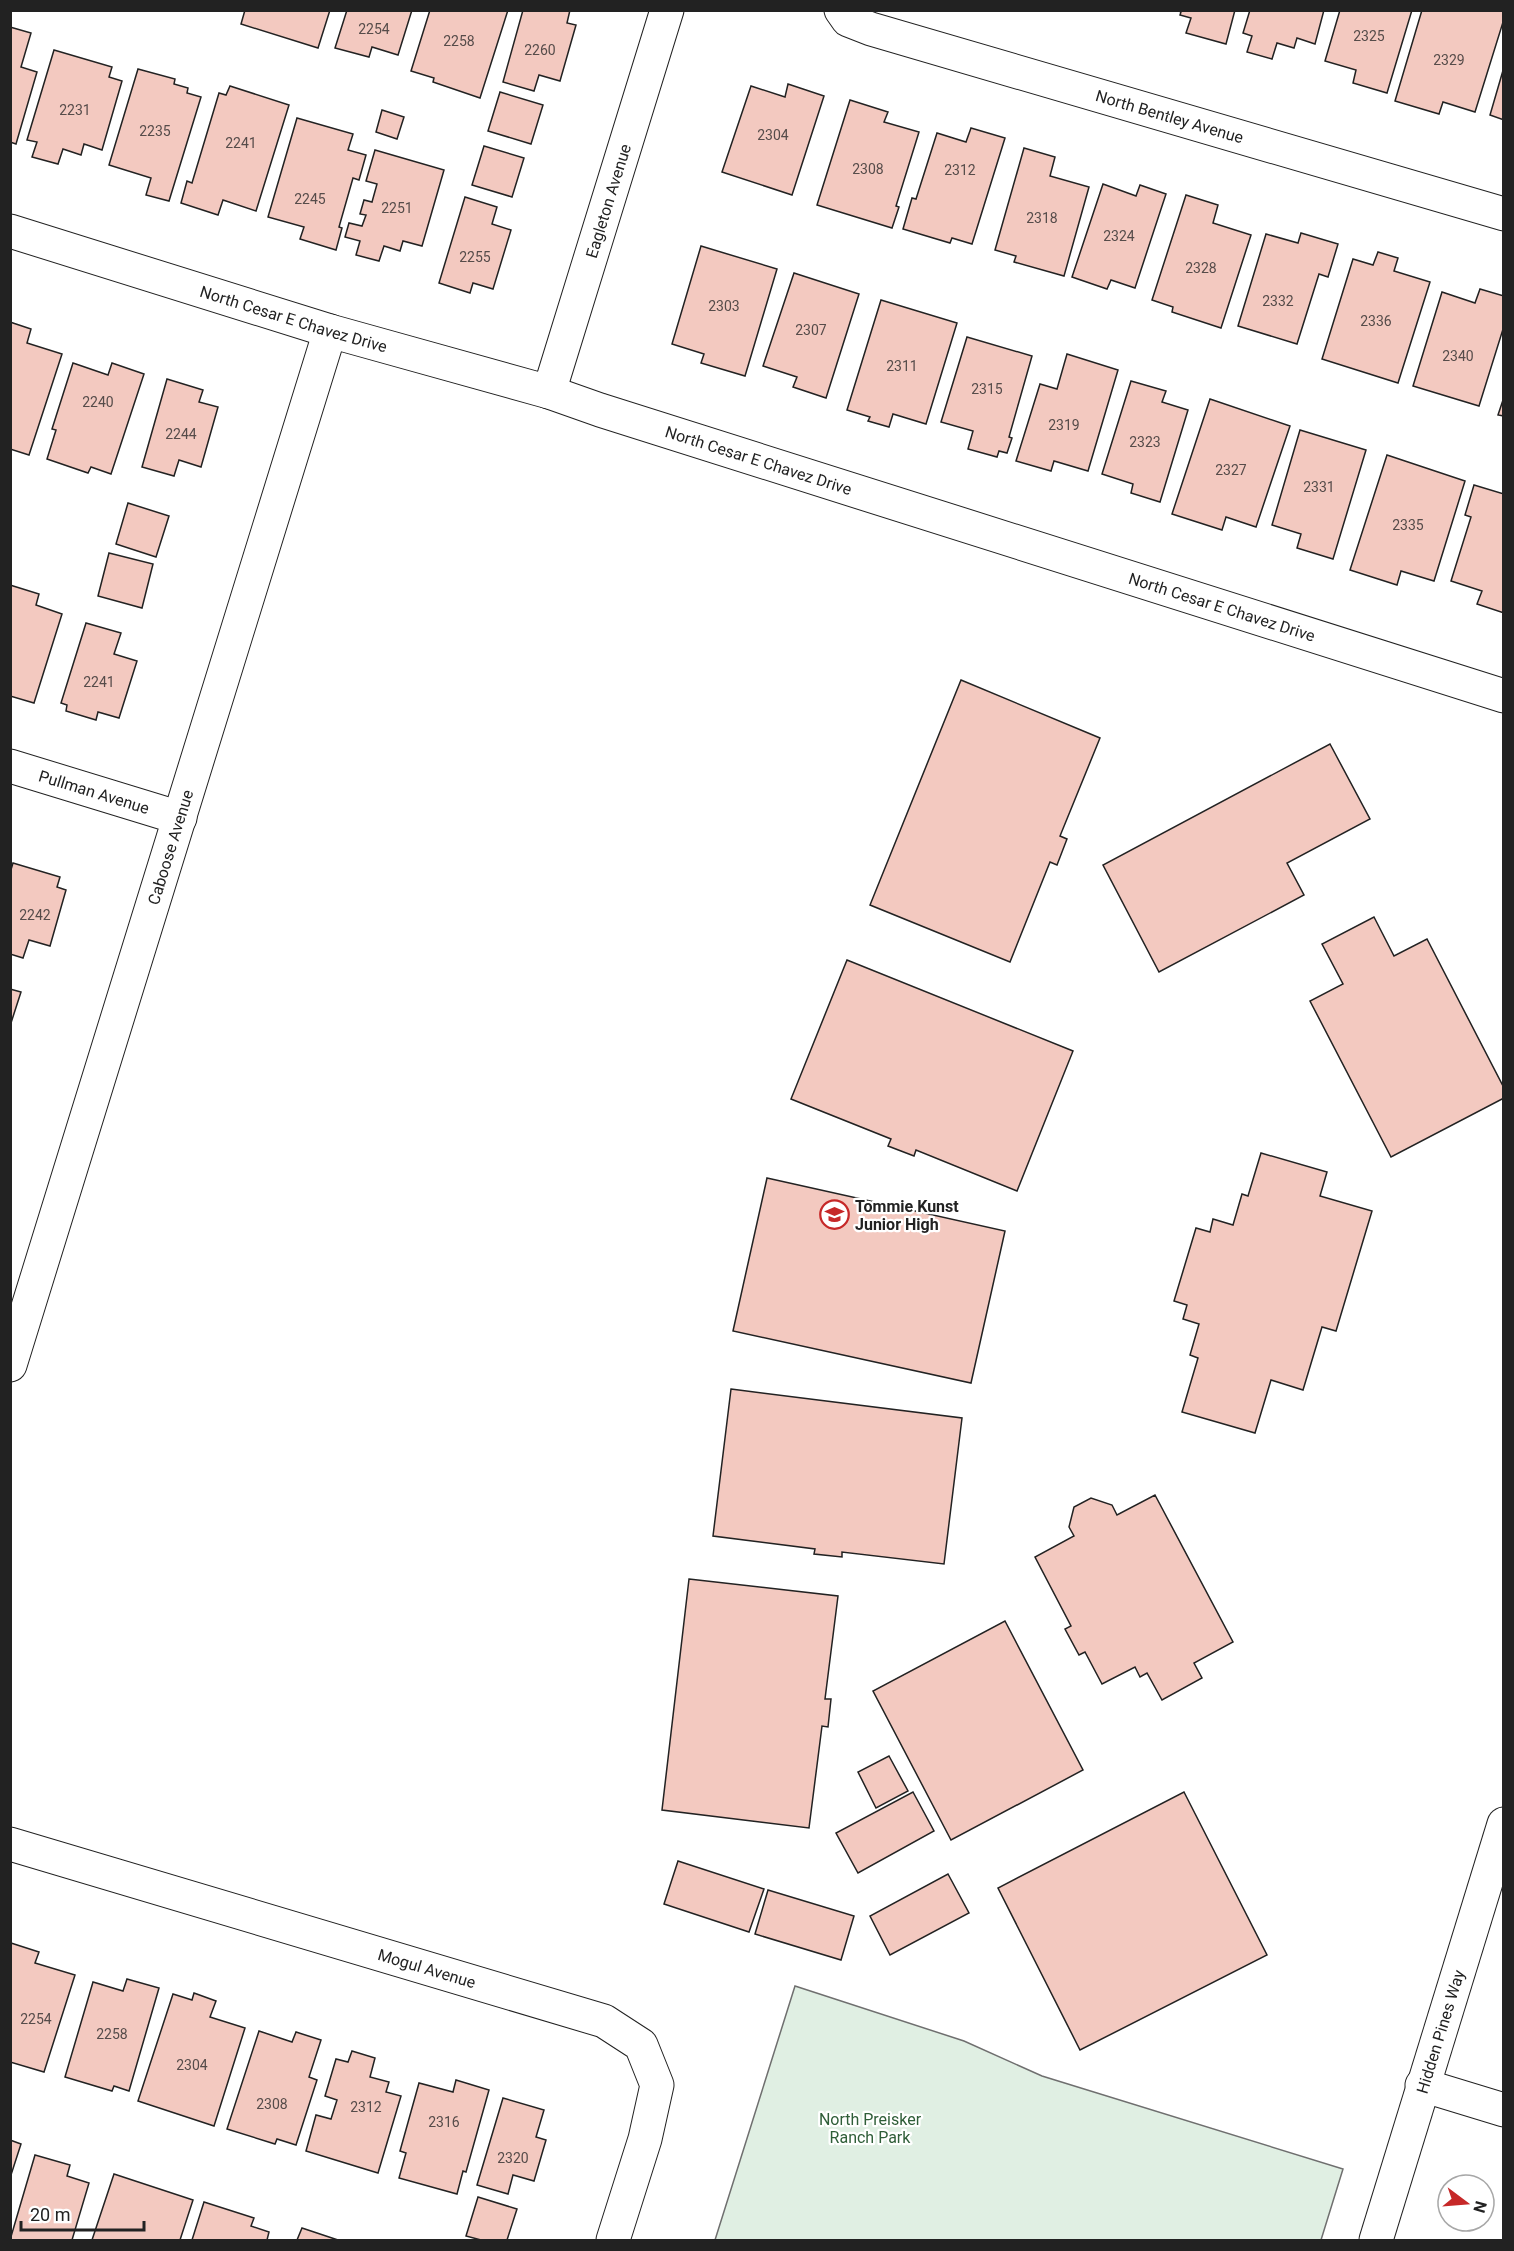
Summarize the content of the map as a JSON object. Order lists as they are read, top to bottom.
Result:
{
  "streets": {
    "street": [
      "North Bentley Avenue",
      "Eagleton Avenue",
      "North Cesar E Chavez Drive",
      "Pullman Avenue",
      "Caboose Avenue",
      "Mogul Avenue",
      "Hidden Pines Way"
    ]
  },
  "crossings": [
    ["Eagleton Avenue", "North Cesar E Chavez Drive"],
    ["North Cesar E Chavez Drive", "Caboose Avenue"],
    ["Pullman Avenue", "Caboose Avenue"]
  ],
  "parks": ["North Preisker Ranch Park"],
  "places": {
    "school or university": ["Tommie Kunst Junior High"]
  },
  "house_numbers": [
    "2254",
    "2325",
    "2258",
    "2260",
    "2329",
    "2231",
    "2235",
    "2304",
    "2241",
    "2308",
    "2312",
    "2245",
    "2251",
    "2318",
    "2324",
    "2255",
    "2328",
    "2332",
    "2303",
    "2336",
    "2307",
    "2340",
    "2311",
    "2315",
    "2240",
    "2319",
    "2244",
    "2323",
    "2327",
    "2331",
    "2335",
    "2241",
    "2242",
    "2254",
    "2258",
    "2304",
    "2308",
    "2312",
    "2316",
    "2320"
  ],
  "scale_bar": "20 m",
  "north": "right"
}
